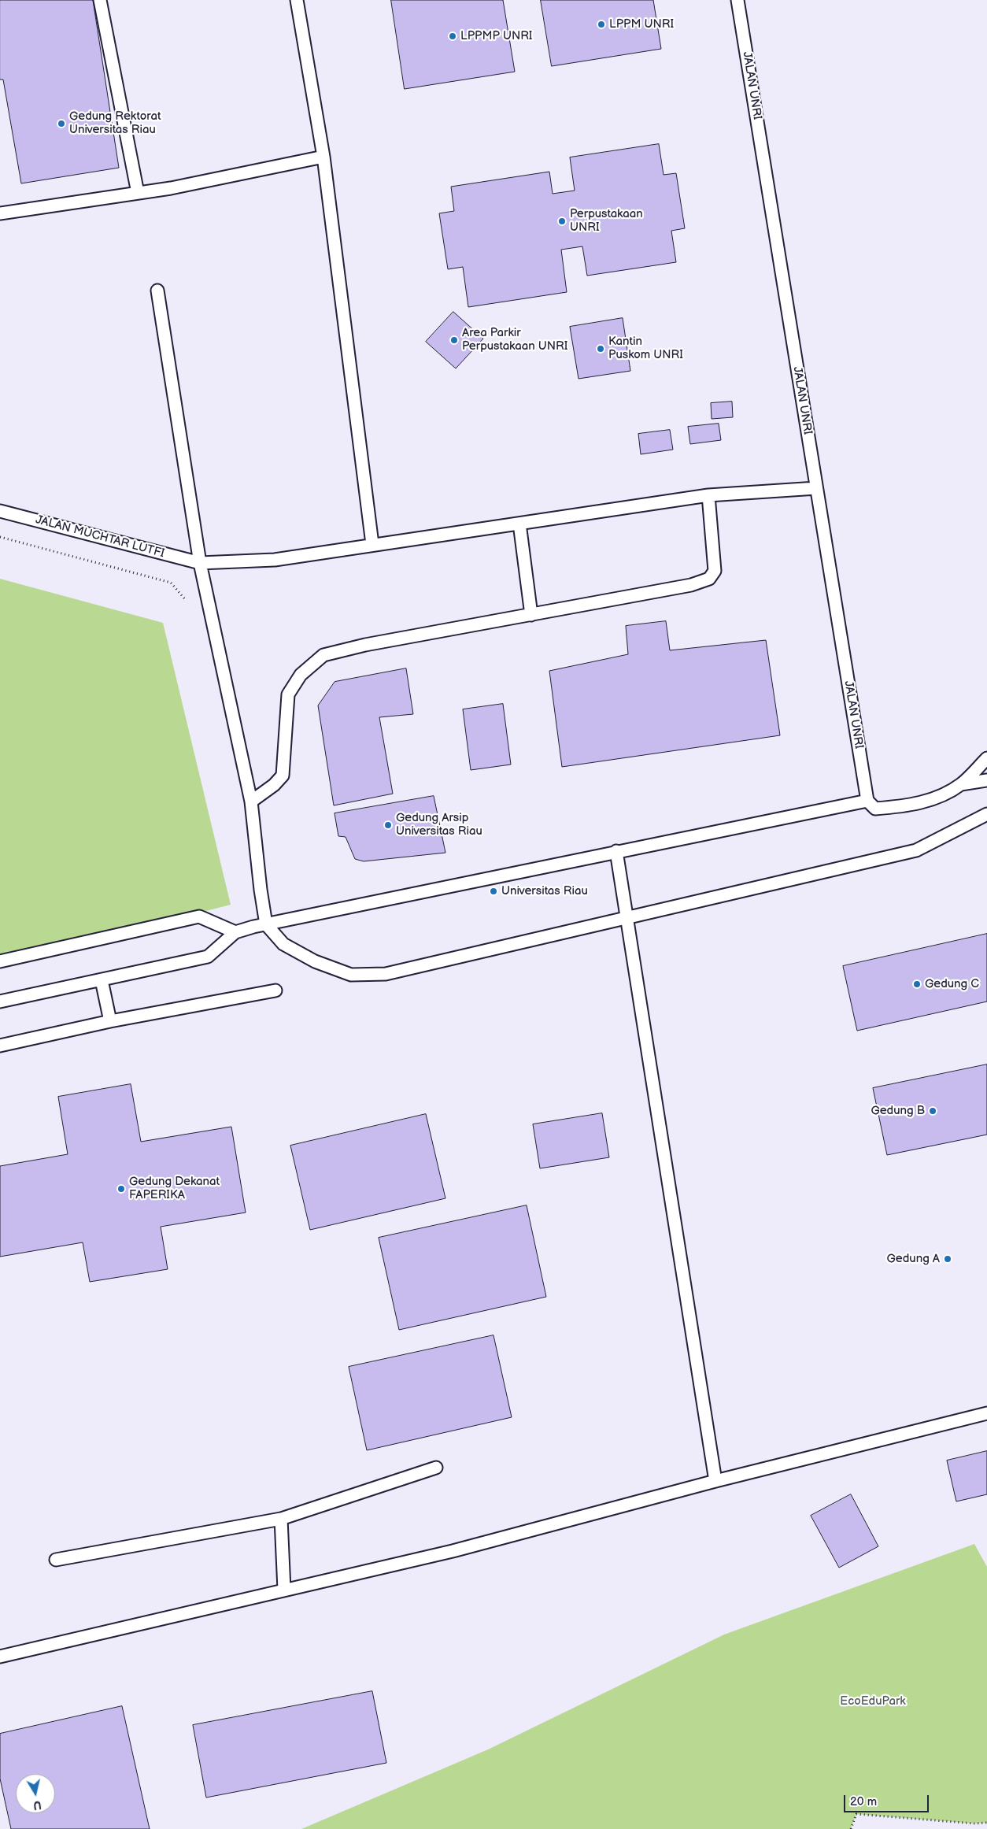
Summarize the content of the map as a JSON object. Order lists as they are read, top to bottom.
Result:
{
  "streets": {
    "lane": ["JALAN UNRI", "JALAN MUCHTAR LUTFI"]
  },
  "crossings": [
    ["JALAN UNRI", "JALAN MUCHTAR LUTFI"]
  ],
  "parks": ["EcoEduPark"],
  "places": [
    "LPPM UNRI",
    "LPPMP UNRI",
    "Gedung Rektorat Universitas Riau",
    "Perpustakaan UNRI",
    "Area Parkir Perpustakaan UNRI",
    "Kantin Puskom UNRI",
    "Gedung Arsip Universitas Riau",
    "Universitas Riau",
    "Gedung C",
    "Gedung B",
    "Gedung Dekanat FAPERIKA",
    "Gedung A"
  ],
  "scale_bar": "20 m",
  "north": "bottom"
}
